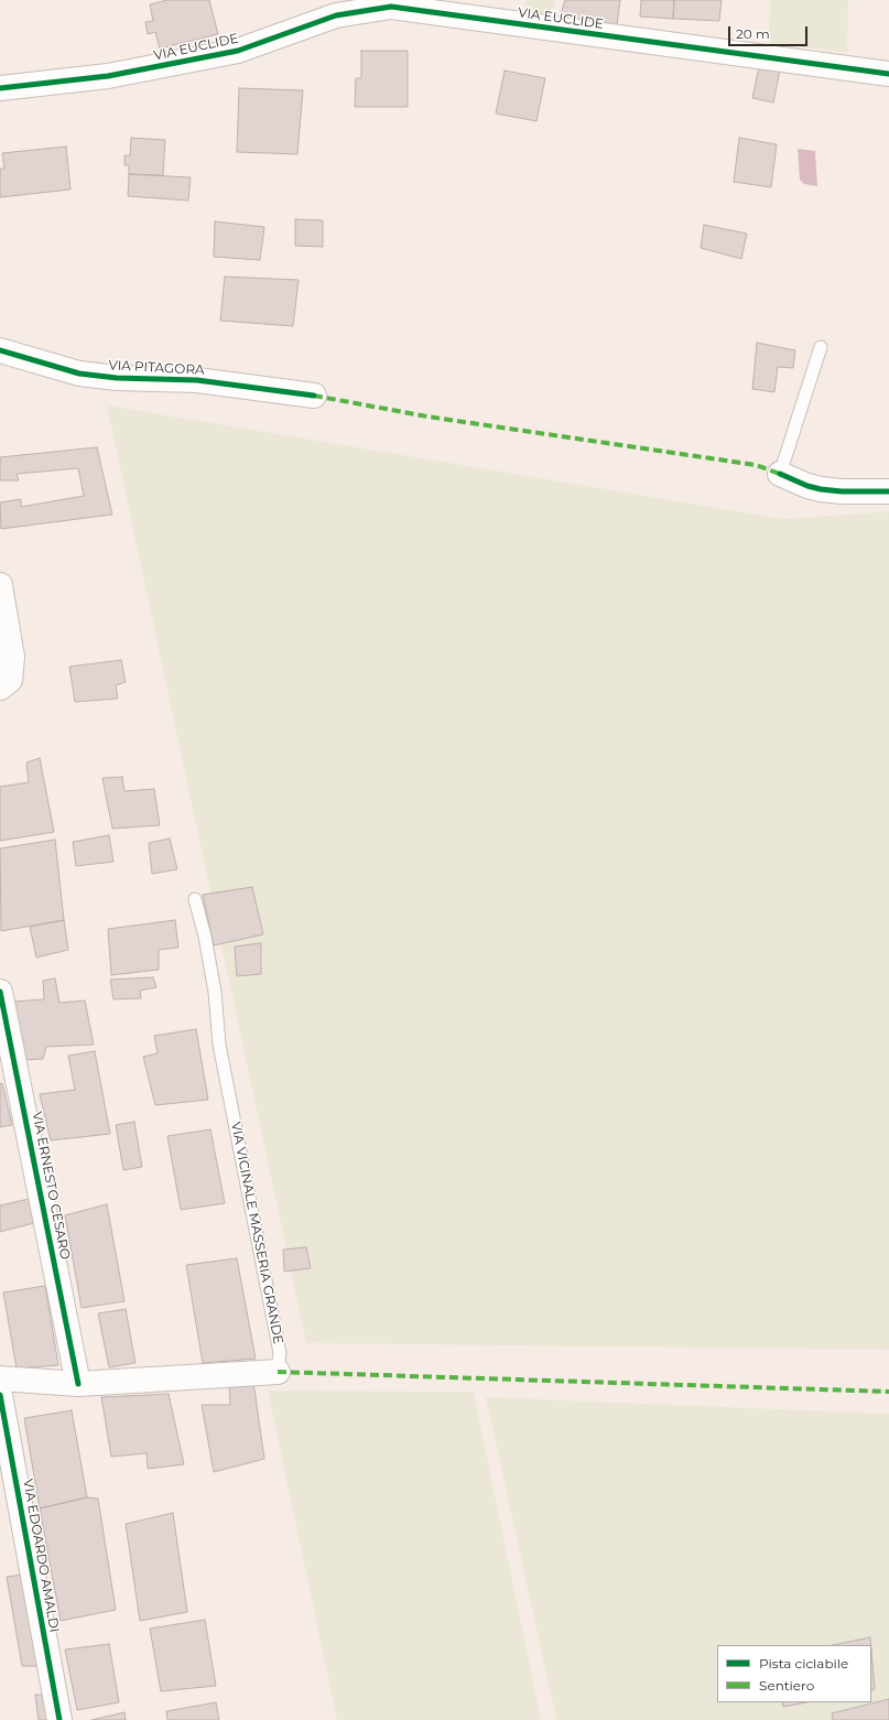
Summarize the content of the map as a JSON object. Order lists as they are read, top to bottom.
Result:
{
  "streets": {
    "street": [
      "VIA EUCLIDE",
      "VIA PITAGORA",
      "VIA ERNESTO CESARO",
      "VIA VICINALE MASSERIA GRANDE",
      "VIA EDOARDO AMALDI"
    ]
  },
  "crossings": [
    ["VIA ERNESTO CESARO", "VIA VICINALE MASSERIA GRANDE"]
  ],
  "legend": ["Pista ciclabile", "Sentiero"],
  "scale_bar": "20 m"
}
